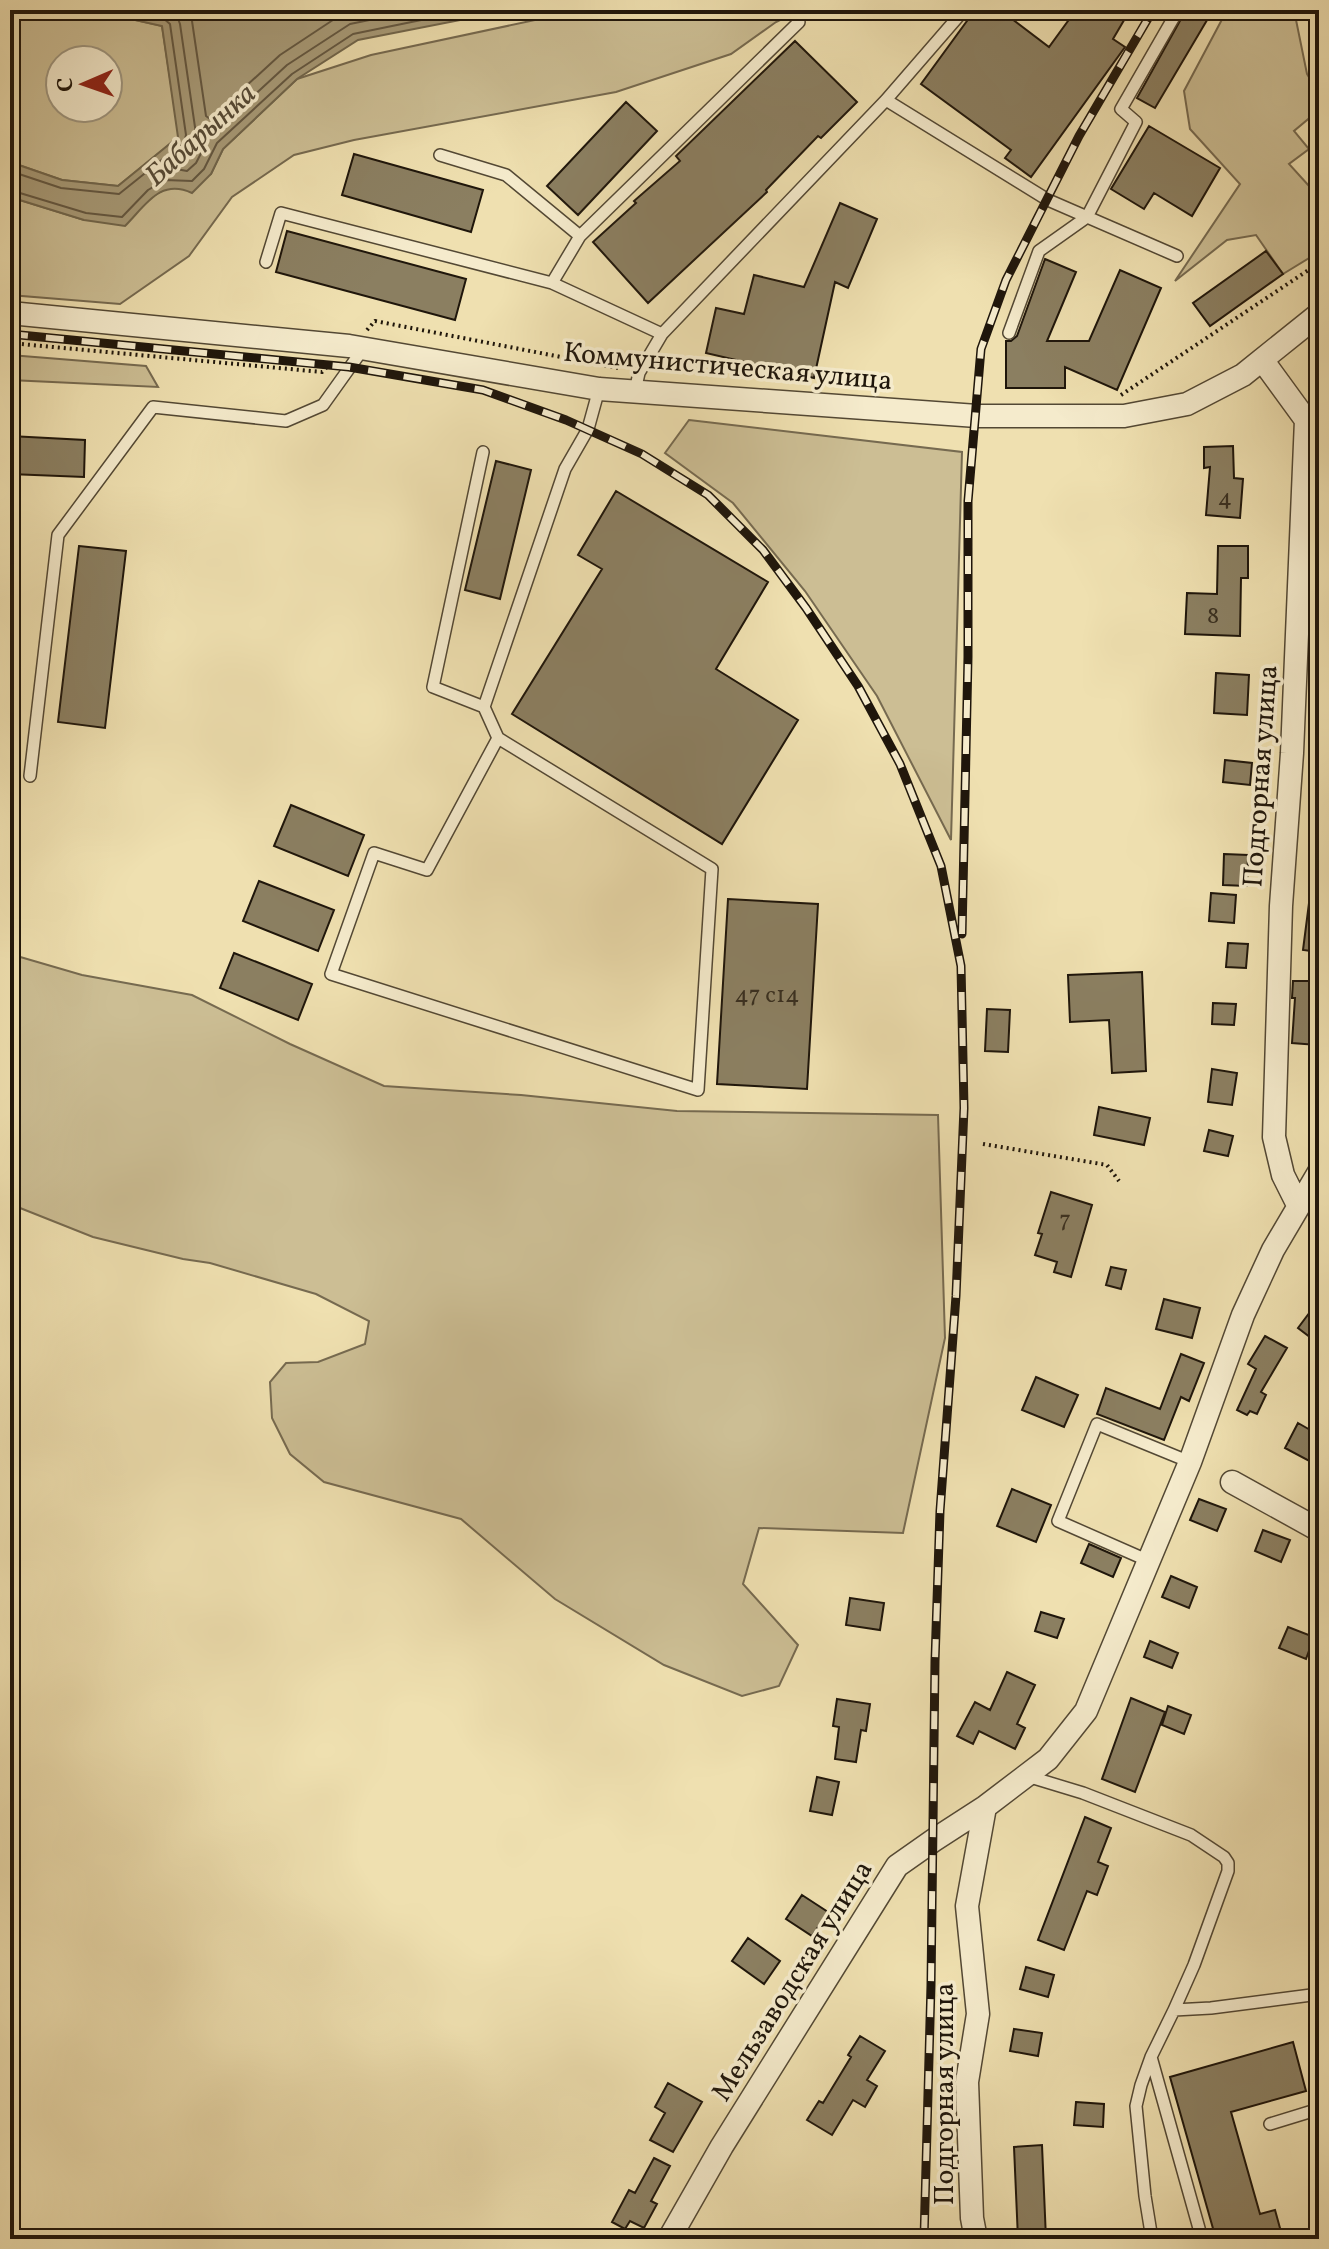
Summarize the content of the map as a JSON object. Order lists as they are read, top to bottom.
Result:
{
  "streets": {
    "street": ["Коммунистическая улица", "Подгорная улица", "Мельзаводская улица"]
  },
  "crossings": [
    ["Коммунистическая улица", "Подгорная улица"],
    ["Подгорная улица", "Мельзаводская улица"]
  ],
  "water": ["Бабарынка"],
  "house_numbers": [
    "4",
    "8",
    "47 с14",
    "7"
  ],
  "north": "left"
}
